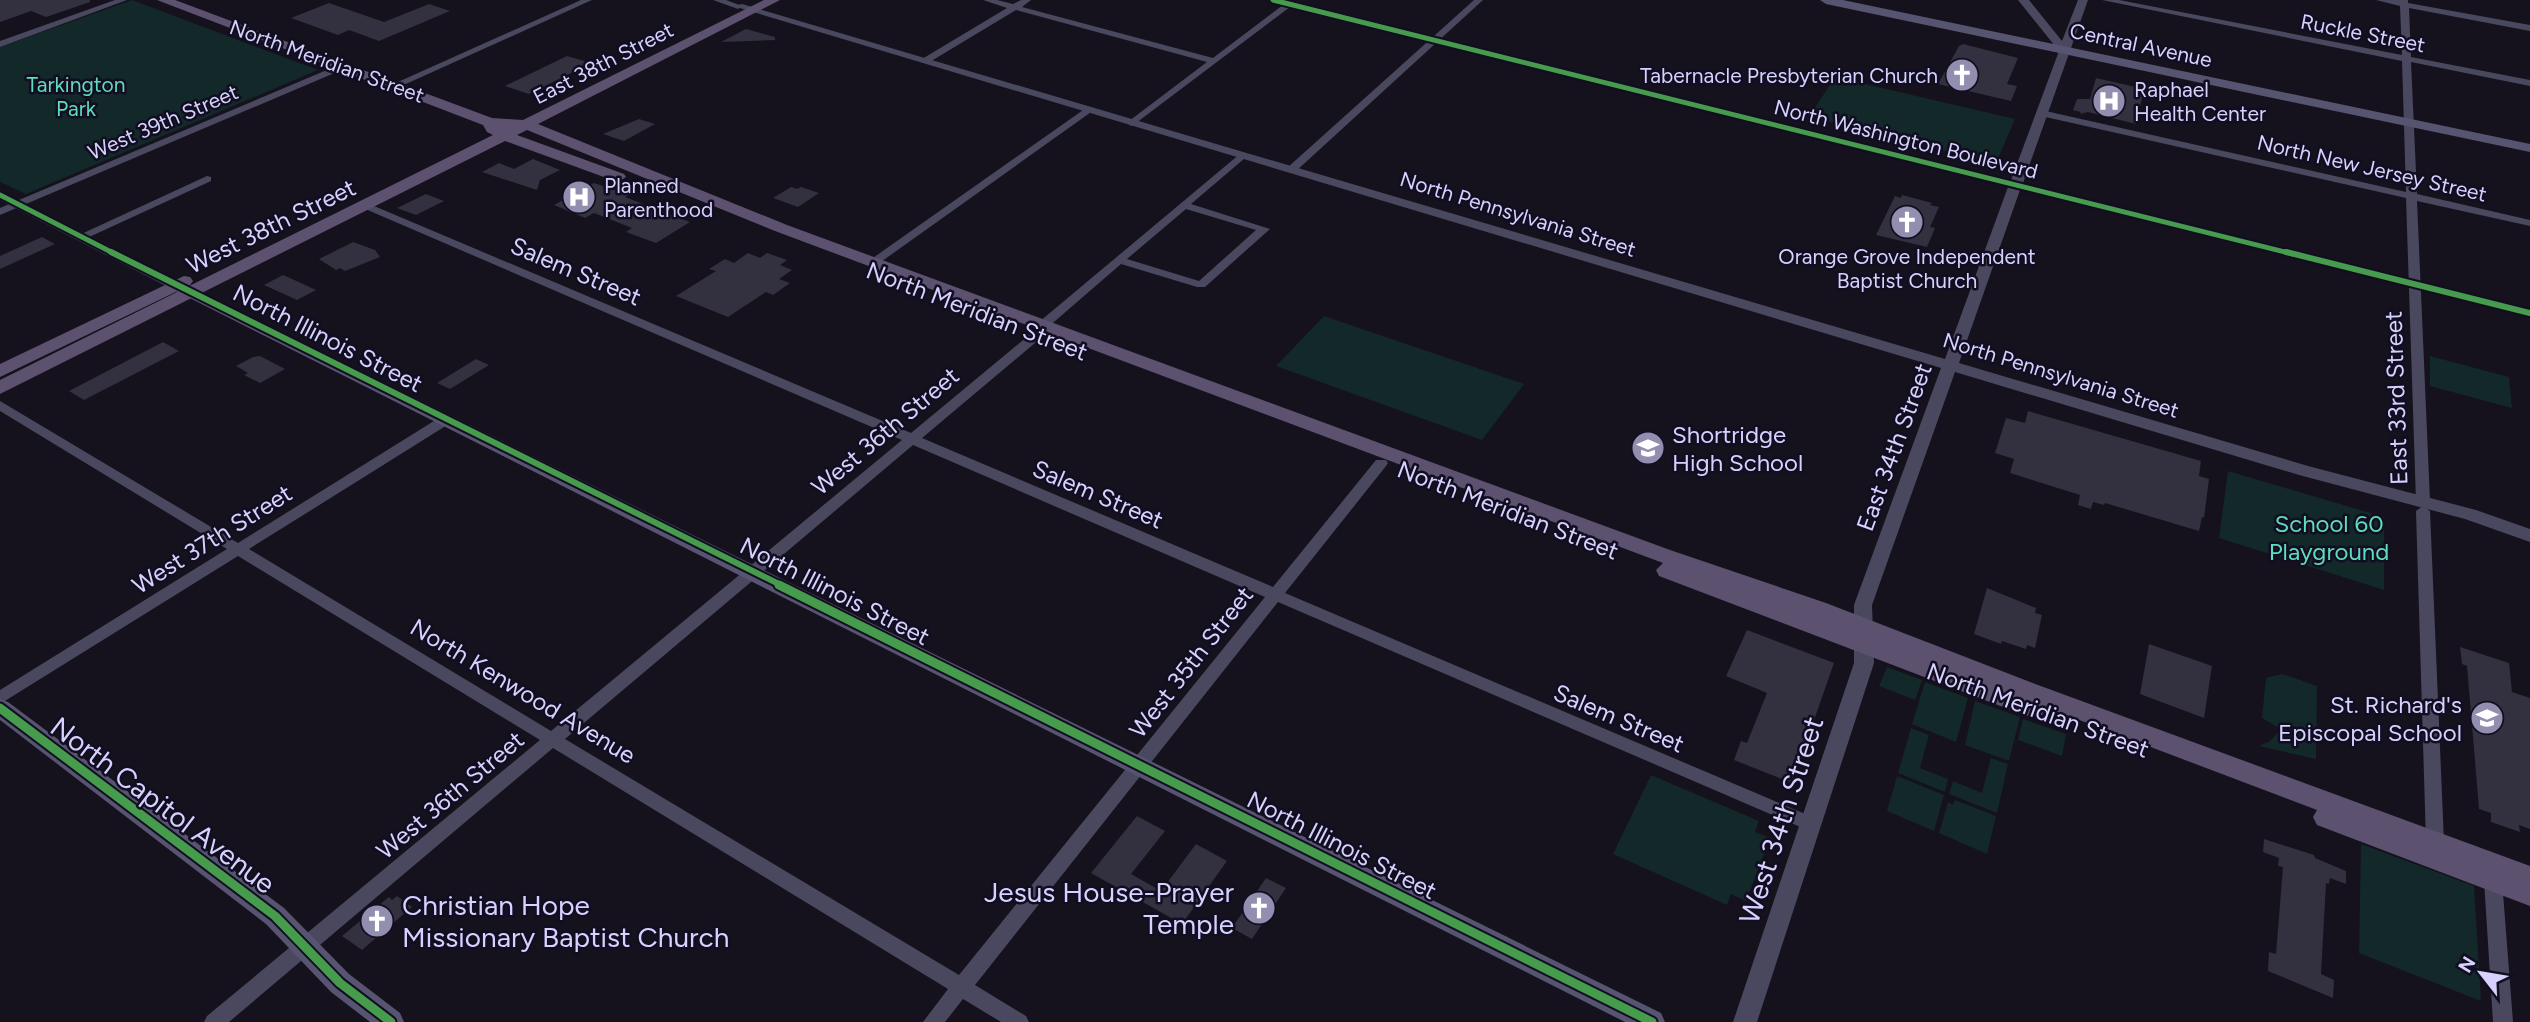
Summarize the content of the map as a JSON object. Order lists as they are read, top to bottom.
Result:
{
  "streets": {
    "main road": [
      "Central Avenue",
      "North Meridian Street",
      "East 38th Street",
      "West 38th Street",
      "North Illinois Street",
      "North Capitol Avenue"
    ],
    "street": [
      "Ruckle Street",
      "West 39th Street",
      "North Washington Boulevard",
      "North New Jersey Street",
      "North Pennsylvania Street",
      "Salem Street",
      "East 33rd Street",
      "West 36th Street",
      "East 34th Street",
      "West 37th Street",
      "West 35th Street",
      "North Kenwood Avenue",
      "West 34th Street"
    ]
  },
  "crossings": [
    ["Ruckle Street", "East 33rd Street"],
    ["Central Avenue", "East 33rd Street"],
    ["Central Avenue", "East 34th Street"],
    ["North Meridian Street", "East 38th Street"],
    ["North Meridian Street", "West 39th Street"],
    ["North Meridian Street", "West 38th Street"],
    ["North Meridian Street", "East 33rd Street"],
    ["North Meridian Street", "West 36th Street"],
    ["North Meridian Street", "East 34th Street"],
    ["North Meridian Street", "West 35th Street"],
    ["North Meridian Street", "West 34th Street"],
    ["East 38th Street", "North Pennsylvania Street"],
    ["East 38th Street", "West 38th Street"],
    ["West 39th Street", "North Illinois Street"],
    ["North Washington Boulevard", "East 33rd Street"],
    ["North Washington Boulevard", "East 34th Street"],
    ["North New Jersey Street", "East 33rd Street"],
    ["North New Jersey Street", "East 34th Street"],
    ["North Pennsylvania Street", "East 33rd Street"],
    ["North Pennsylvania Street", "West 36th Street"],
    ["North Pennsylvania Street", "East 34th Street"],
    ["West 38th Street", "Salem Street"],
    ["West 38th Street", "North Illinois Street"],
    ["Salem Street", "West 36th Street"],
    ["Salem Street", "West 35th Street"],
    ["Salem Street", "West 34th Street"],
    ["North Illinois Street", "West 36th Street"],
    ["North Illinois Street", "West 37th Street"],
    ["North Illinois Street", "West 35th Street"],
    ["West 36th Street", "North Kenwood Avenue"],
    ["West 36th Street", "North Capitol Avenue"],
    ["East 34th Street", "West 34th Street"],
    ["West 37th Street", "North Kenwood Avenue"],
    ["West 35th Street", "North Kenwood Avenue"]
  ],
  "parks": ["Tarkington Park", "School 60 Playground"],
  "places": {
    "church": [
      "Tabernacle Presbyterian Church",
      "Orange Grove Independent Baptist Church",
      "Jesus House-Prayer Temple",
      "Christian Hope Missionary Baptist Church"
    ],
    "hospital": ["Raphael Health Center", "Planned Parenthood"],
    "school or university": ["Shortridge High School", "St. Richard's Episcopal School"]
  },
  "north": "top left"
}
